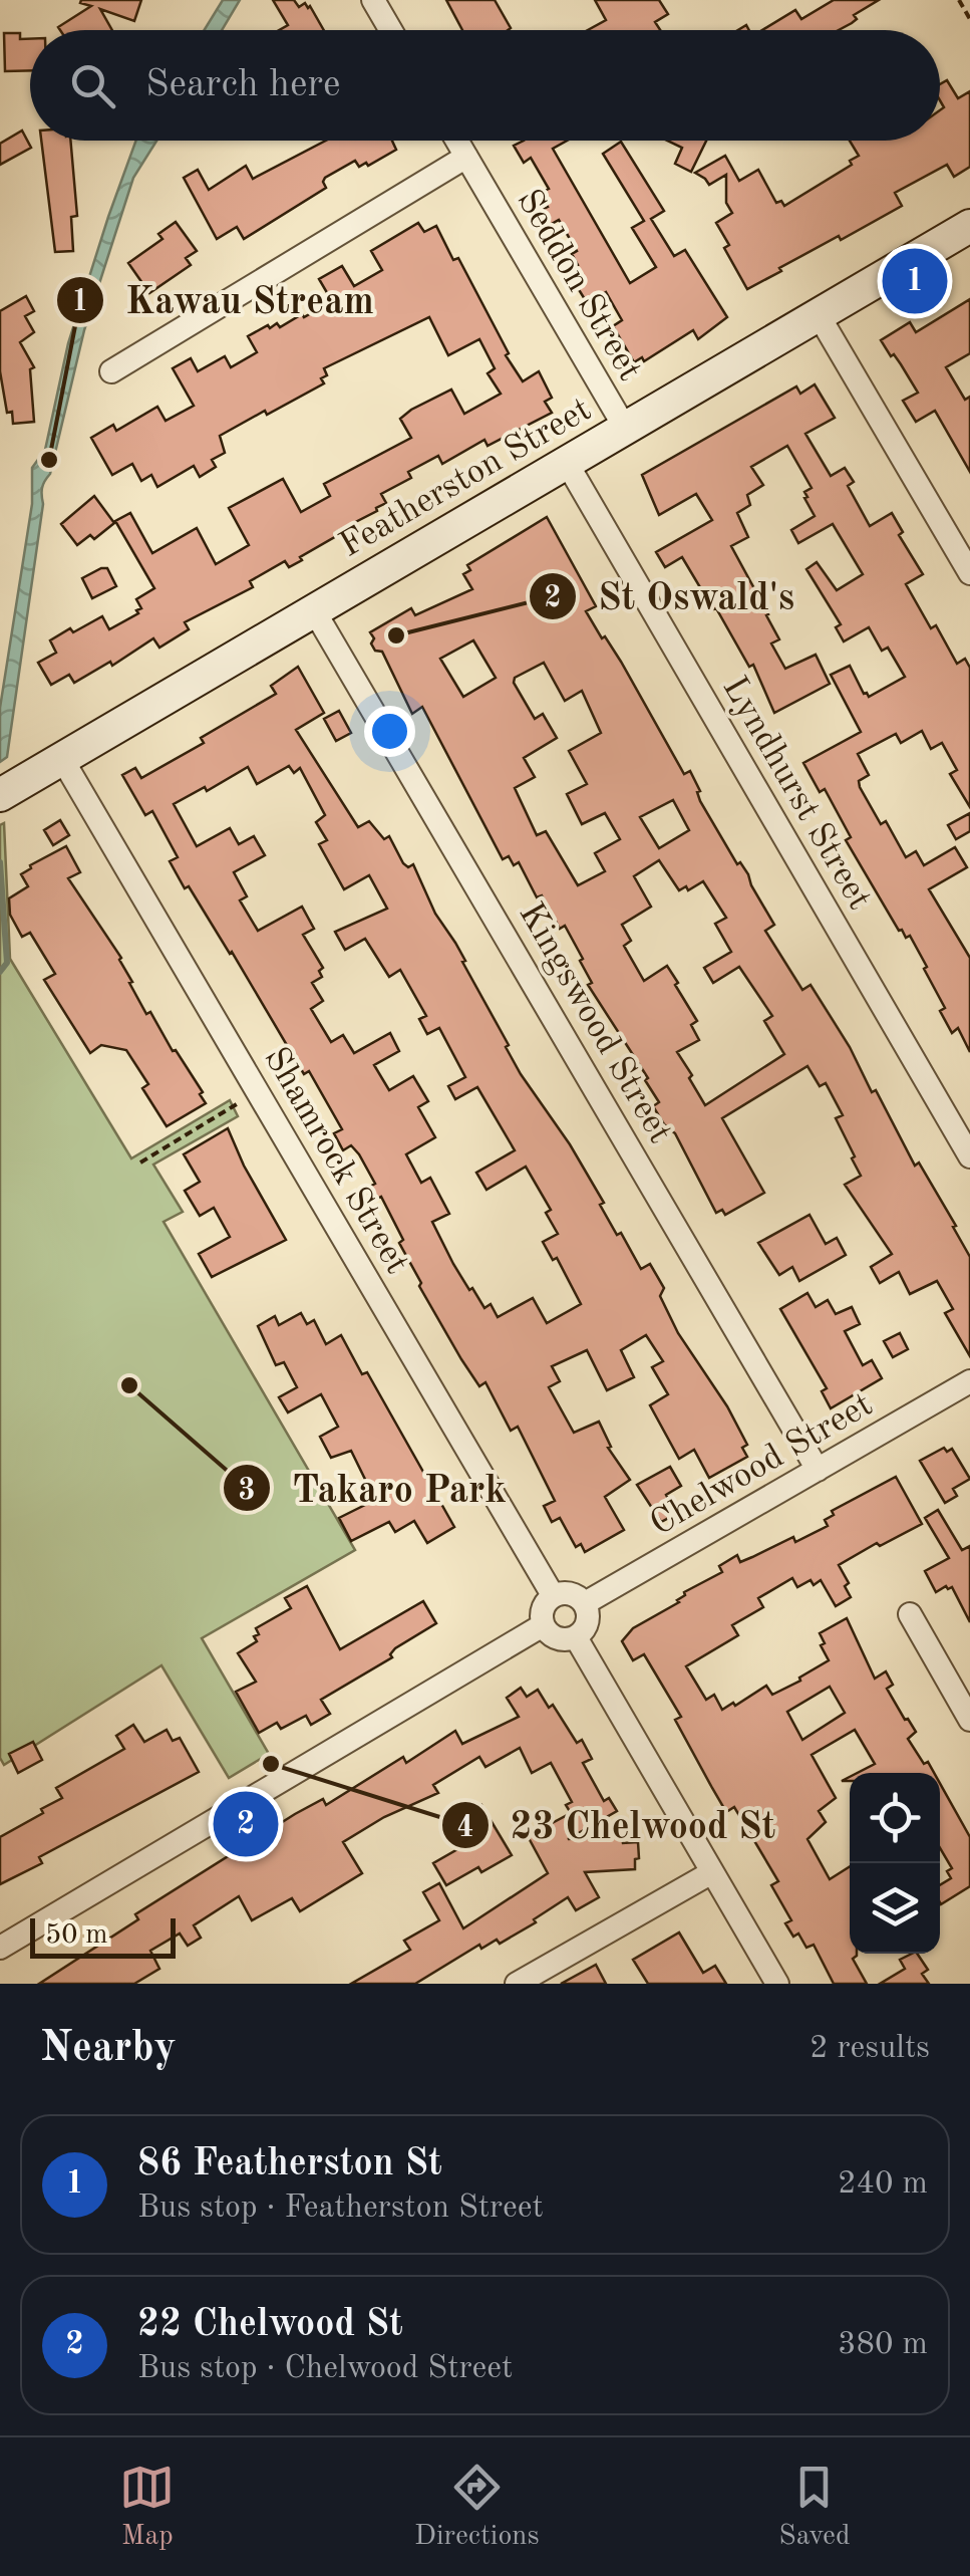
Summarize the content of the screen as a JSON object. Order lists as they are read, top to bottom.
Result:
{
  "streets": {
    "main road": ["Featherston Street"],
    "street": [
      "Seddon Street",
      "Lyndhurst Street",
      "Kingswood Street",
      "Shamrock Street",
      "Chelwood Street"
    ]
  },
  "crossings": [
    ["Seddon Street", "Featherston Street"],
    ["Featherston Street", "Lyndhurst Street"],
    ["Featherston Street", "Kingswood Street"],
    ["Featherston Street", "Shamrock Street"],
    ["Kingswood Street", "Chelwood Street"],
    ["Shamrock Street", "Chelwood Street"]
  ],
  "places": [
    "Kawau Stream",
    "St Oswald's",
    "Takaro Park",
    "23 Chelwood St"
  ],
  "scale_bar": "50 m",
  "page": {
    "search": "Search here",
    "pins": ["1", "2"],
    "scale": "50 m",
    "heading": ["Nearby", "2 results"],
    "list": [
      {
        "mark": "1",
        "name": "86 Featherston St",
        "note": "Bus stop · Featherston Street",
        "value": "240 m"
      },
      {
        "mark": "2",
        "name": "22 Chelwood St",
        "note": "Bus stop · Chelwood Street",
        "value": "380 m"
      }
    ],
    "nav": ["Map", "Directions", "Saved"]
  }
}
